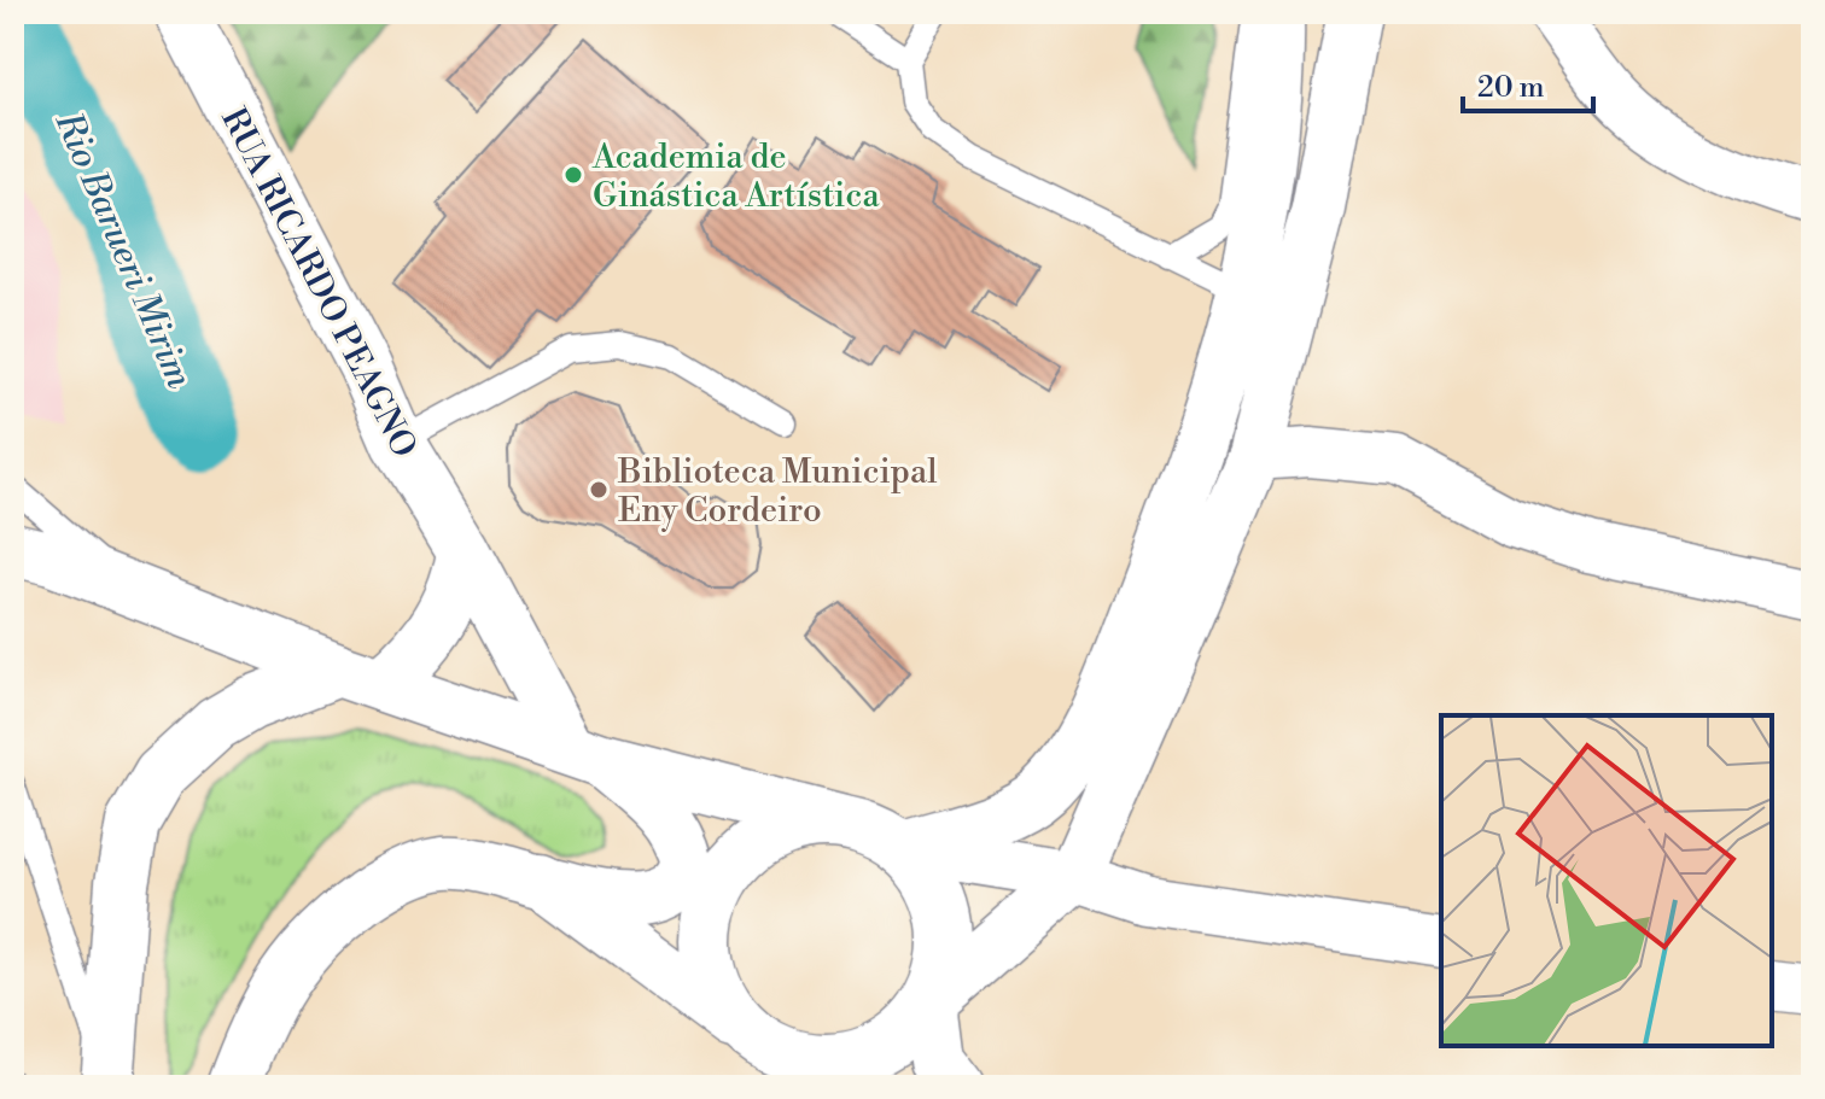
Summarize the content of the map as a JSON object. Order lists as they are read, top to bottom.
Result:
{
  "streets": {
    "main road": ["RUA RICARDO PEAGNO"]
  },
  "water": ["Rio Barueri Mirim"],
  "places": ["Academia de Ginástica Artística", "Biblioteca Municipal Eny Cordeiro"],
  "scale_bar": "20 m"
}
